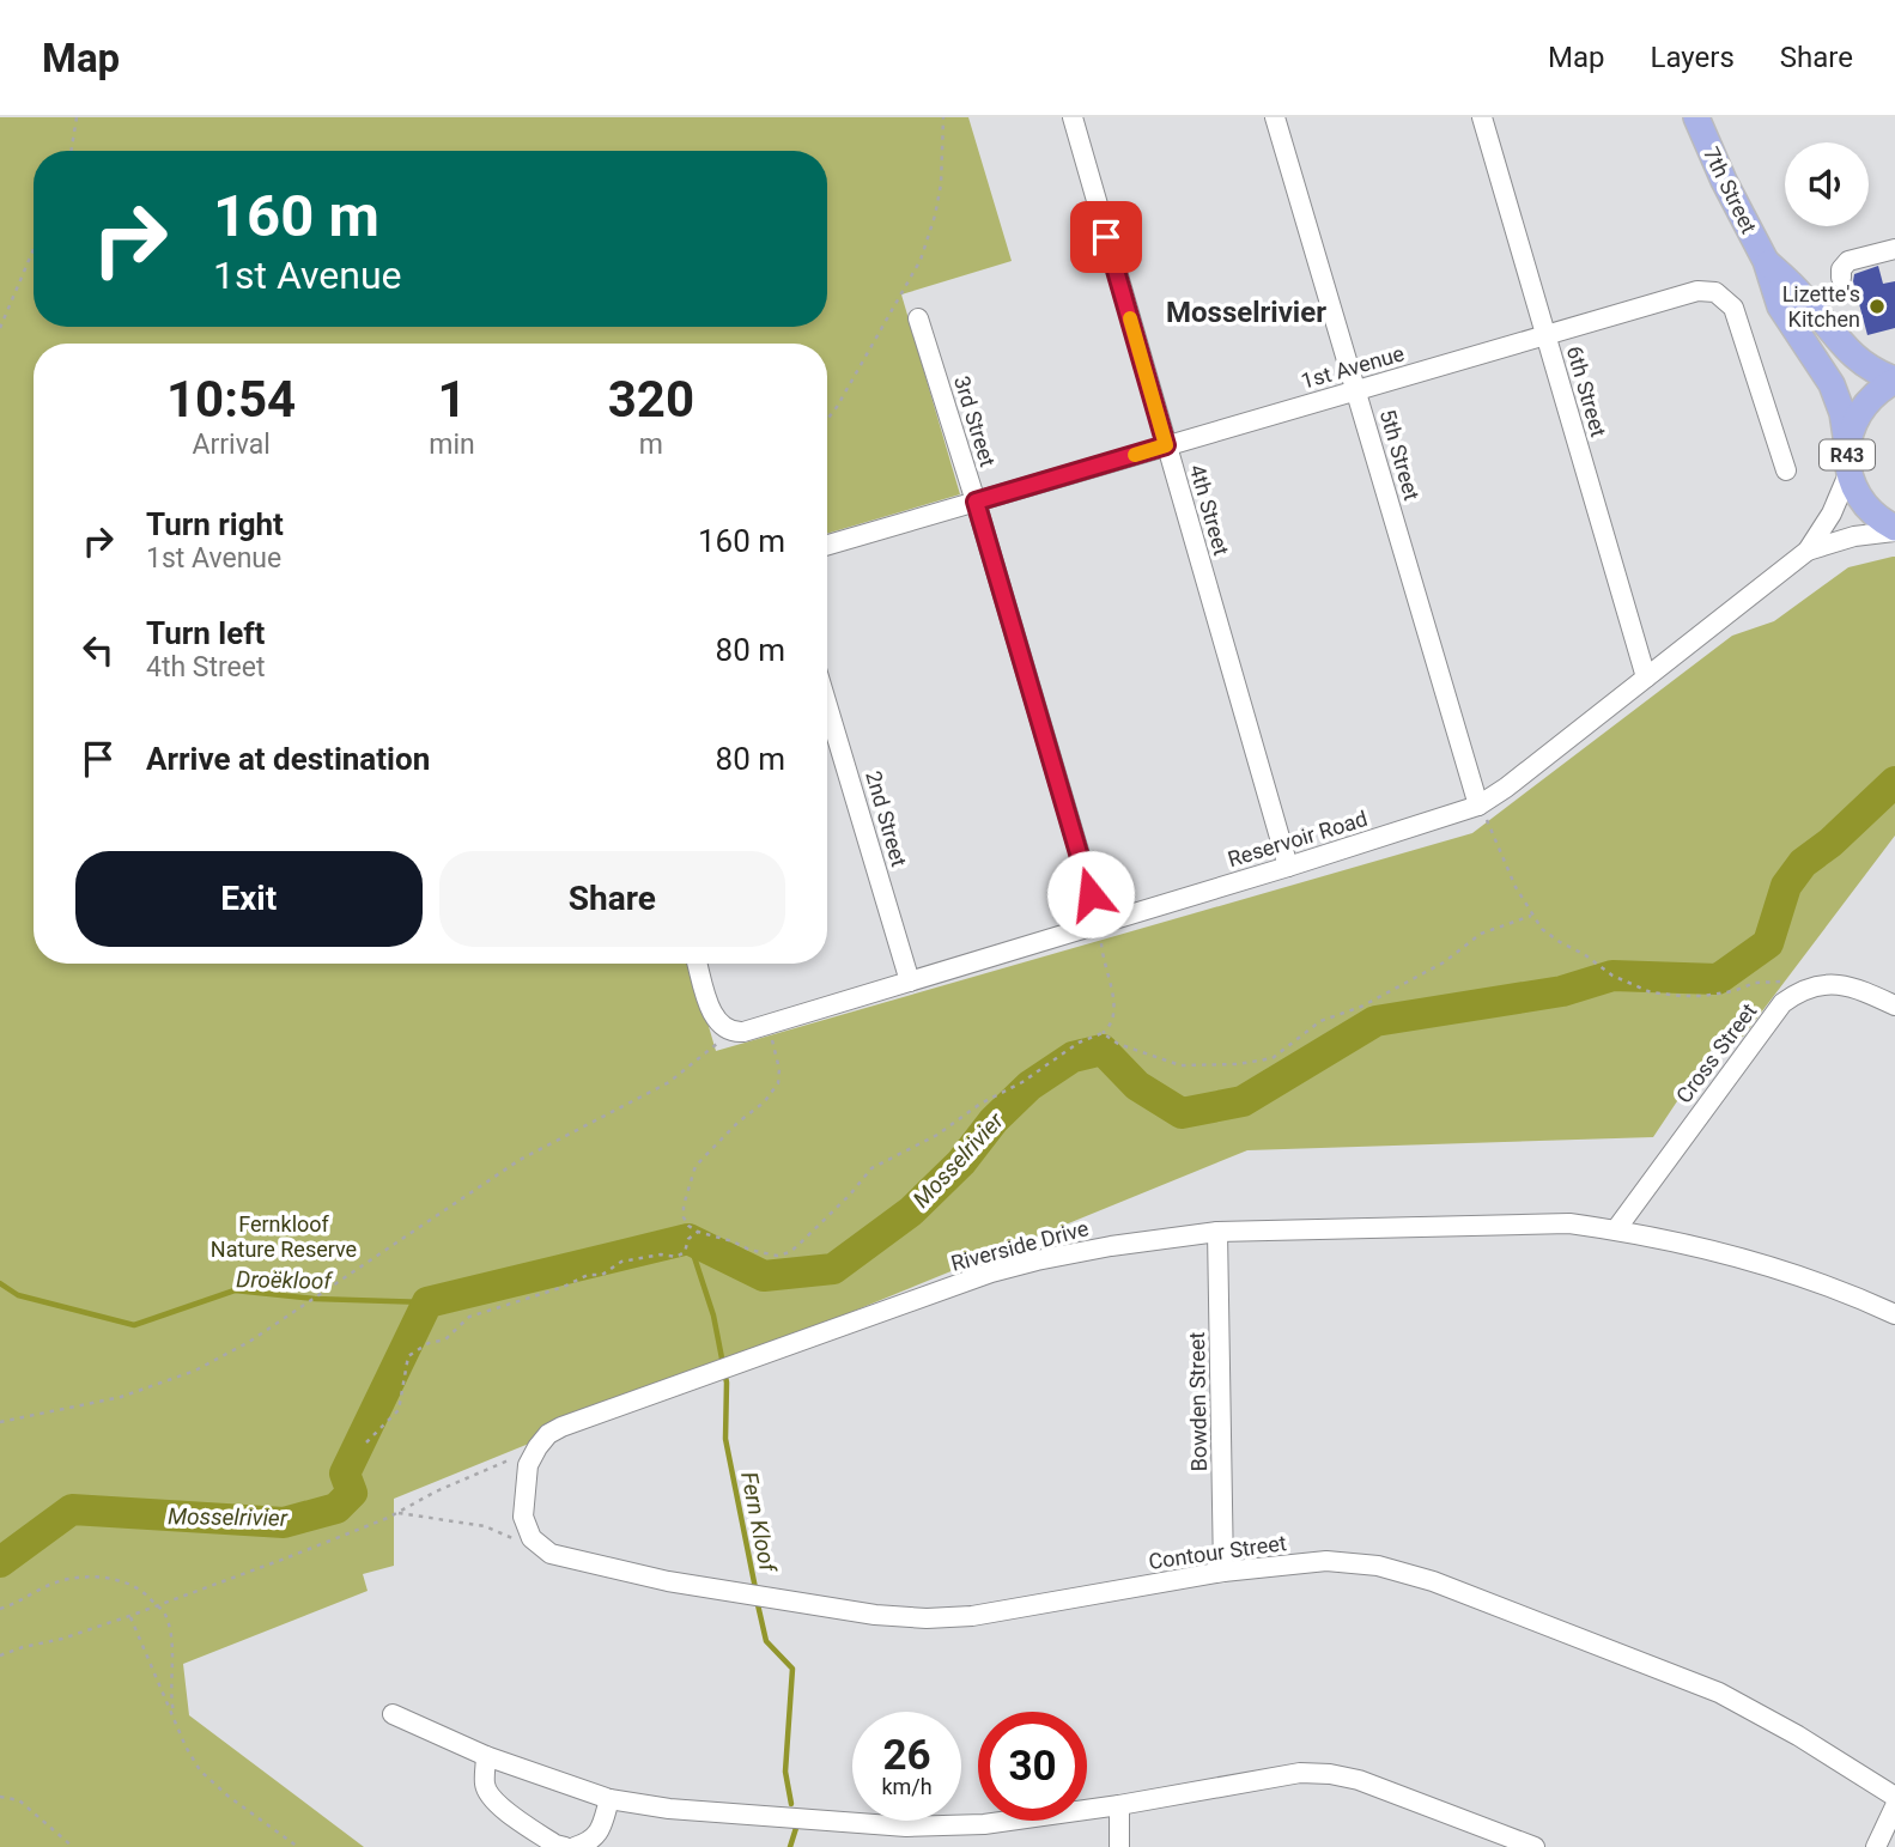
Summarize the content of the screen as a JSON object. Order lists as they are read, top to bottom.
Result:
{
  "streets": {
    "main road": ["7th Street", "R43"],
    "street": [
      "1st Avenue",
      "6th Street",
      "3rd Street",
      "5th Street",
      "4th Street",
      "2nd Street",
      "Reservoir Road",
      "Cross Street",
      "Riverside Drive",
      "Bowden Street",
      "Contour Street"
    ]
  },
  "crossings": [
    ["7th Street", "R43"],
    ["1st Avenue", "6th Street"],
    ["1st Avenue", "3rd Street"],
    ["1st Avenue", "5th Street"],
    ["1st Avenue", "4th Street"],
    ["6th Street", "Reservoir Road"],
    ["3rd Street", "Reservoir Road"],
    ["5th Street", "Reservoir Road"],
    ["R43", "Reservoir Road"],
    ["4th Street", "Reservoir Road"],
    ["2nd Street", "Reservoir Road"],
    ["Cross Street", "Riverside Drive"],
    ["Riverside Drive", "Bowden Street"],
    ["Bowden Street", "Contour Street"]
  ],
  "districts": ["Mosselrivier"],
  "water": ["Mosselrivier", "Droëkloof", "Fern Kloof"],
  "parks": ["Fernkloof Nature Reserve"],
  "places": ["Lizette's Kitchen"],
  "page": {
    "header": "Map",
    "nav": ["Map", "Layers", "Share"],
    "turn": ["160 m", "1st Avenue"],
    "eta": [
      "10:54",
      "Arrival",
      "1",
      "min",
      "320",
      "m"
    ],
    "list": [
      {
        "name": "Turn right",
        "note": "1st Avenue",
        "value": "160 m"
      },
      {
        "name": "Turn left",
        "note": "4th Street",
        "value": "80 m"
      },
      {
        "name": "Arrive at destination",
        "value": "80 m"
      }
    ],
    "buttons": ["Exit", "Share"],
    "speed": "26 km/h",
    "limit": "30"
  }
}
